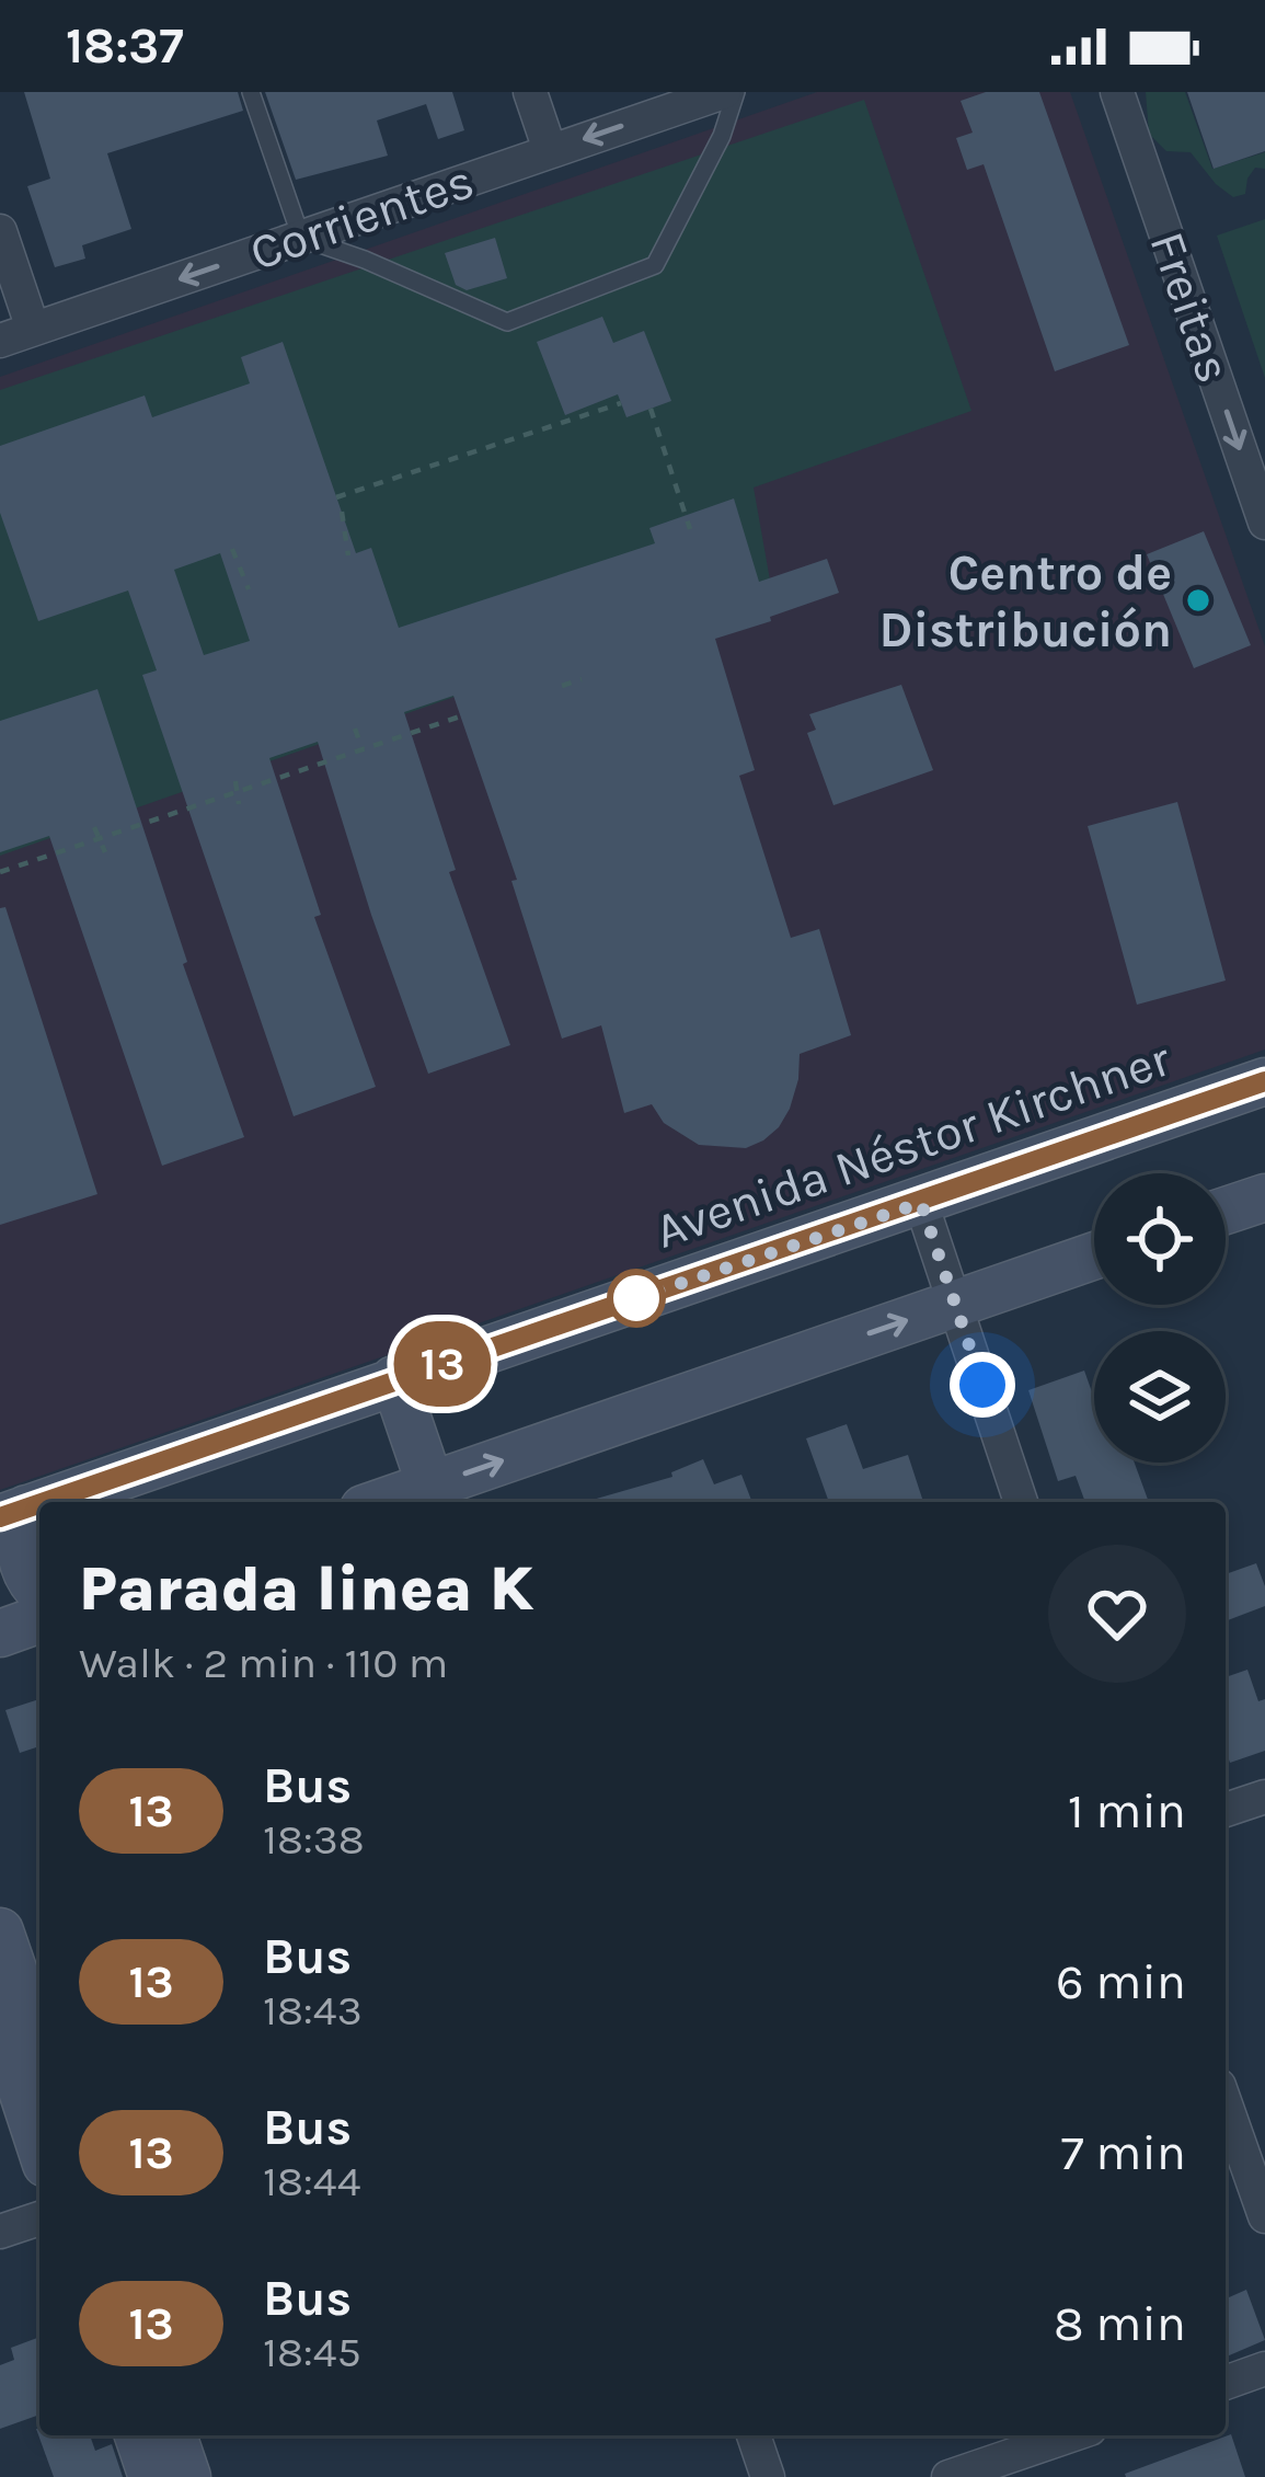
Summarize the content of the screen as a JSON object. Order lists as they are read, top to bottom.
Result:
{
  "streets": {
    "main road": ["Avenida Néstor Kirchner"],
    "street": ["Corrientes", "Freitas"]
  },
  "one_way": ["Corrientes", "Freitas"],
  "places": ["Centro de Distribución"],
  "lines": ["bus line 13"],
  "page": {
    "status": "18:37",
    "on_map": "13",
    "heading": ["Parada linea K", "Walk · 2 min · 110 m"],
    "list": [
      {
        "mark": "13",
        "name": "Bus",
        "note": "18:38",
        "value": "1 min"
      },
      {
        "mark": "13",
        "name": "Bus",
        "note": "18:43",
        "value": "6 min"
      },
      {
        "mark": "13",
        "name": "Bus",
        "note": "18:44",
        "value": "7 min"
      },
      {
        "mark": "13",
        "name": "Bus",
        "note": "18:45",
        "value": "8 min"
      }
    ]
  }
}
